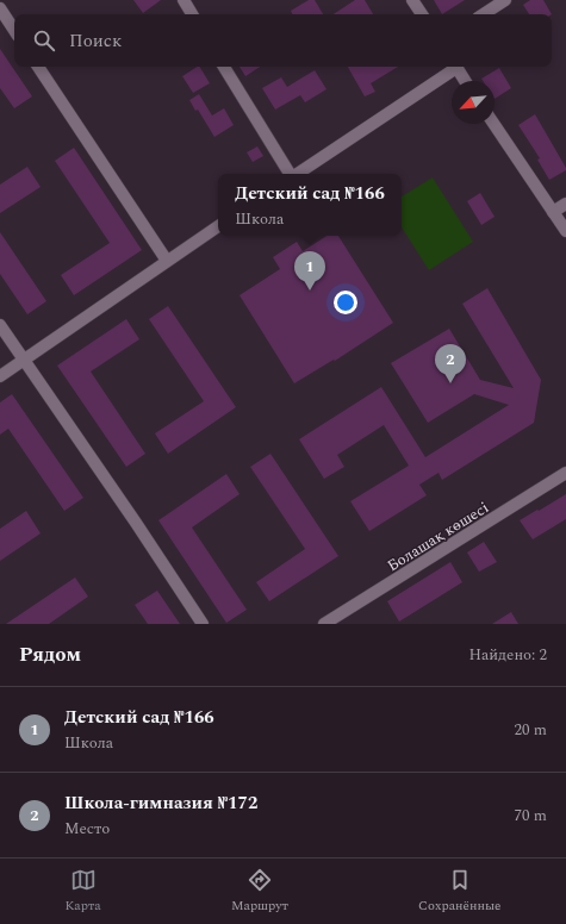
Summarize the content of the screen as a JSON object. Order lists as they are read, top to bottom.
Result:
{
  "streets": {
    "street": ["Болашақ көшесі"]
  },
  "north": "bottom left",
  "page": {
    "search": "Поиск",
    "popup": ["Детский сад №166", "Школа"],
    "pins": ["1", "2"],
    "heading": ["Рядом", "Найдено: 2"],
    "list": [
      {
        "mark": "1",
        "name": "Детский сад №166",
        "note": "Школа",
        "value": "20 m"
      },
      {
        "mark": "2",
        "name": "Школа-гимназия №172",
        "note": "Место",
        "value": "70 m"
      }
    ],
    "nav": ["Карта", "Маршрут", "Сохранённые"]
  }
}
